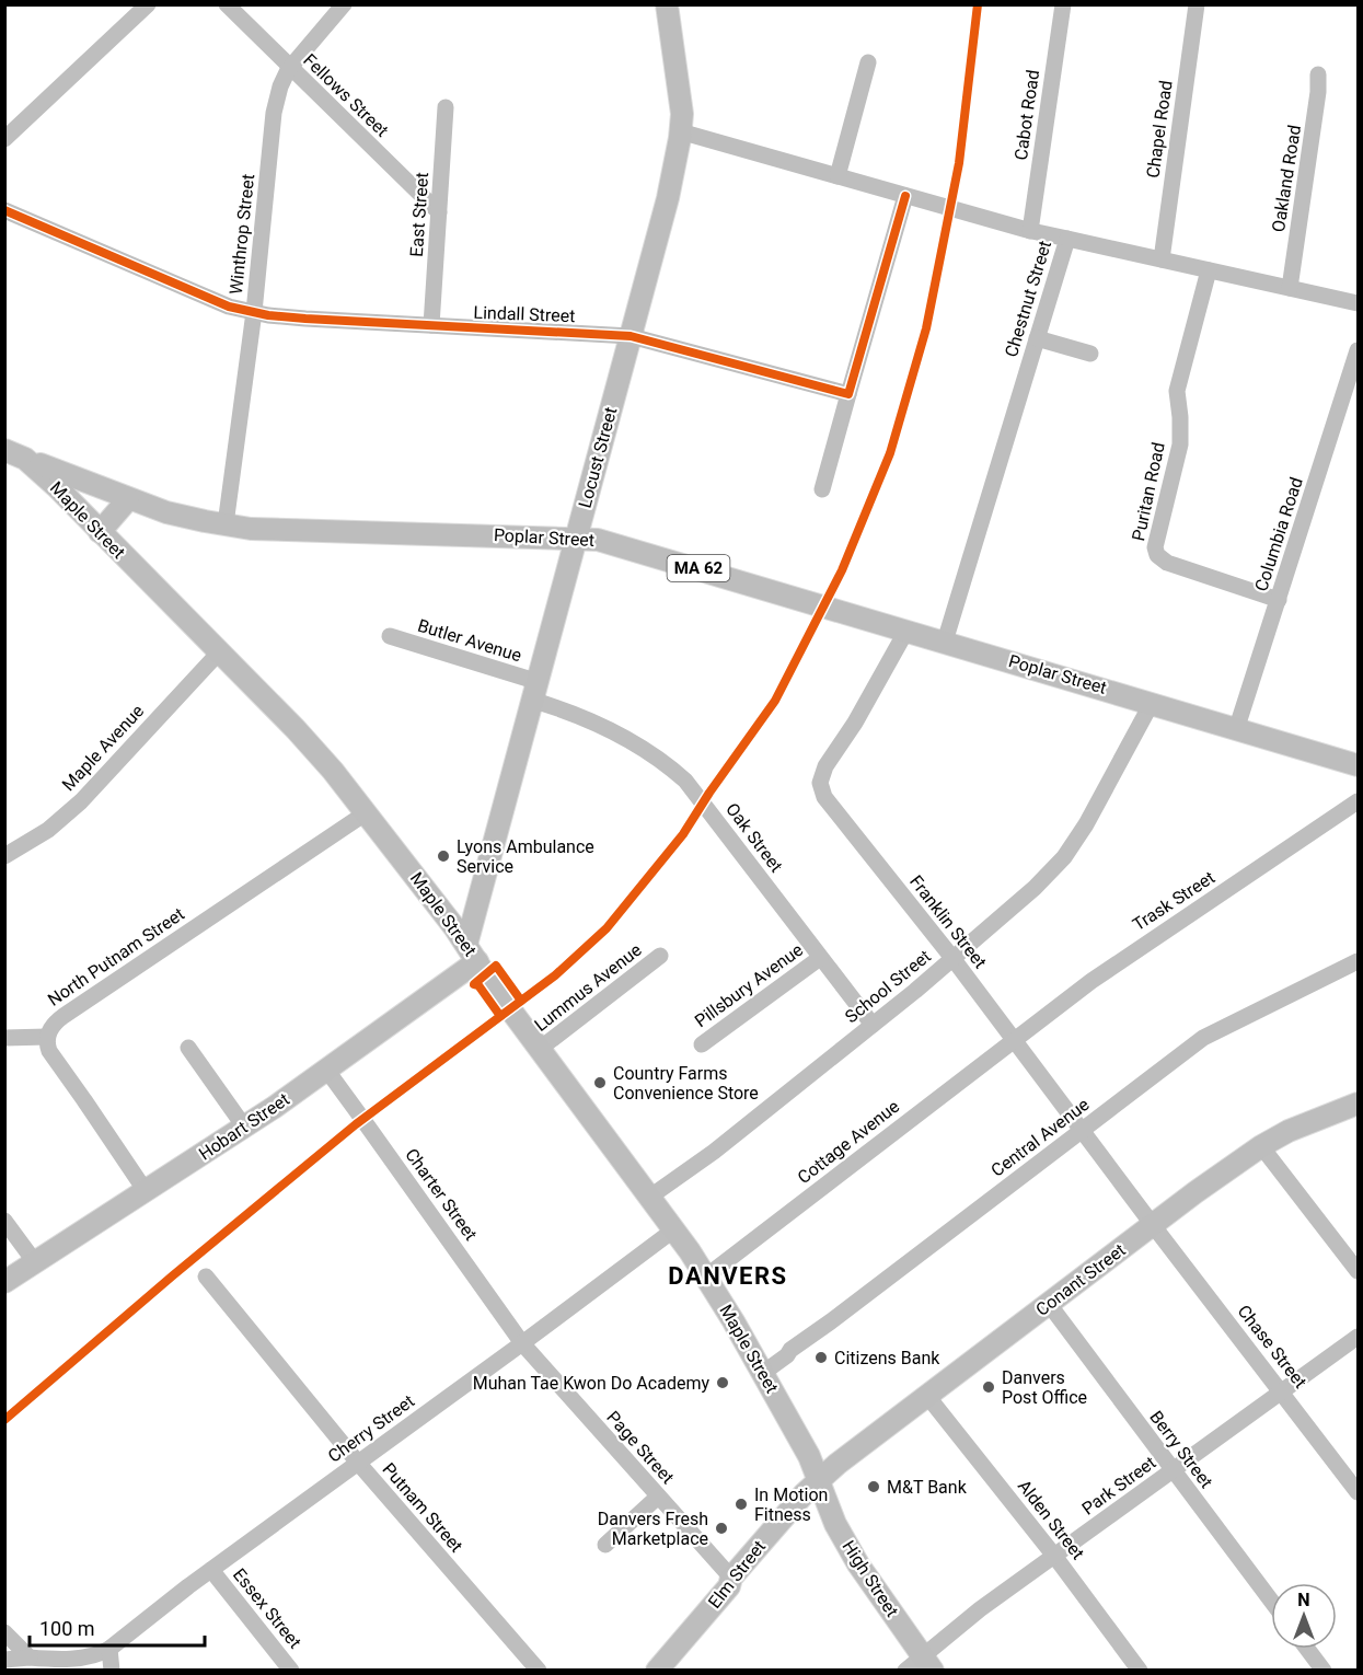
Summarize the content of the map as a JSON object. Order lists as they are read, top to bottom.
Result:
{
  "streets": {
    "main road": [
      "Locust Street",
      "Maple Street",
      "Poplar Street",
      "MA 62",
      "Hobart Street",
      "Conant Street",
      "Elm Street",
      "High Street"
    ],
    "street": [
      "Fellows Street",
      "Cabot Road",
      "Chapel Road",
      "Oakland Road",
      "East Street",
      "Winthrop Street",
      "Chestnut Street",
      "Lindall Street",
      "Puritan Road",
      "Columbia Road",
      "Butler Avenue",
      "Maple Avenue",
      "Oak Street",
      "Trask Street",
      "Franklin Street",
      "North Putnam Street",
      "Pillsbury Avenue",
      "School Street",
      "Lummus Avenue",
      "Central Avenue",
      "Cottage Avenue",
      "Charter Street",
      "Chase Street",
      "Cherry Street",
      "Page Street",
      "Berry Street",
      "Park Street",
      "Putnam Street",
      "Alden Street",
      "Essex Street"
    ]
  },
  "crossings": [
    ["Fellows Street", "East Street"],
    ["Fellows Street", "Winthrop Street"],
    ["Cabot Road", "Chestnut Street"],
    ["East Street", "Lindall Street"],
    ["Winthrop Street", "Lindall Street"],
    ["Winthrop Street", "Poplar Street"],
    ["Chestnut Street", "Locust Street"],
    ["Chestnut Street", "Poplar Street"],
    ["Lindall Street", "Locust Street"],
    ["Locust Street", "Maple Street"],
    ["Locust Street", "Poplar Street"],
    ["Locust Street", "Butler Avenue"],
    ["Locust Street", "Oak Street"],
    ["Locust Street", "Hobart Street"],
    ["Puritan Road", "Columbia Road"],
    ["Maple Street", "Poplar Street"],
    ["Maple Street", "Maple Avenue"],
    ["Maple Street", "North Putnam Street"],
    ["Maple Street", "School Street"],
    ["Maple Street", "Lummus Avenue"],
    ["Maple Street", "Hobart Street"],
    ["Maple Street", "Central Avenue"],
    ["Maple Street", "Cottage Avenue"],
    ["Maple Street", "Conant Street"],
    ["Maple Street", "Cherry Street"],
    ["Maple Street", "Elm Street"],
    ["Maple Street", "High Street"],
    ["Columbia Road", "Poplar Street"],
    ["Poplar Street", "Franklin Street"],
    ["Poplar Street", "School Street"],
    ["Butler Avenue", "Oak Street"],
    ["Oak Street", "Pillsbury Avenue"],
    ["Oak Street", "School Street"],
    ["Trask Street", "Franklin Street"],
    ["Trask Street", "Cottage Avenue"],
    ["Franklin Street", "School Street"],
    ["Franklin Street", "Central Avenue"],
    ["Franklin Street", "Cottage Avenue"],
    ["Franklin Street", "Conant Street"],
    ["Franklin Street", "Chase Street"],
    ["Hobart Street", "Charter Street"],
    ["Charter Street", "Cherry Street"],
    ["Charter Street", "Page Street"],
    ["Conant Street", "Chase Street"],
    ["Conant Street", "Berry Street"],
    ["Conant Street", "Alden Street"],
    ["Conant Street", "Elm Street"],
    ["Conant Street", "High Street"],
    ["Chase Street", "Park Street"],
    ["Cherry Street", "Page Street"],
    ["Cherry Street", "Putnam Street"],
    ["Cherry Street", "Essex Street"],
    ["Page Street", "Elm Street"],
    ["Berry Street", "Park Street"],
    ["Park Street", "Alden Street"],
    ["Park Street", "High Street"],
    ["Elm Street", "High Street"]
  ],
  "districts": ["DANVERS"],
  "places": [
    "Lyons Ambulance Service",
    "Country Farms Convenience Store",
    "Citizens Bank",
    "Muhan Tae Kwon Do Academy",
    "Danvers Post Office",
    "M&T Bank",
    "In Motion Fitness",
    "Danvers Fresh Marketplace"
  ],
  "scale_bar": "100 m",
  "north": "top"
}
